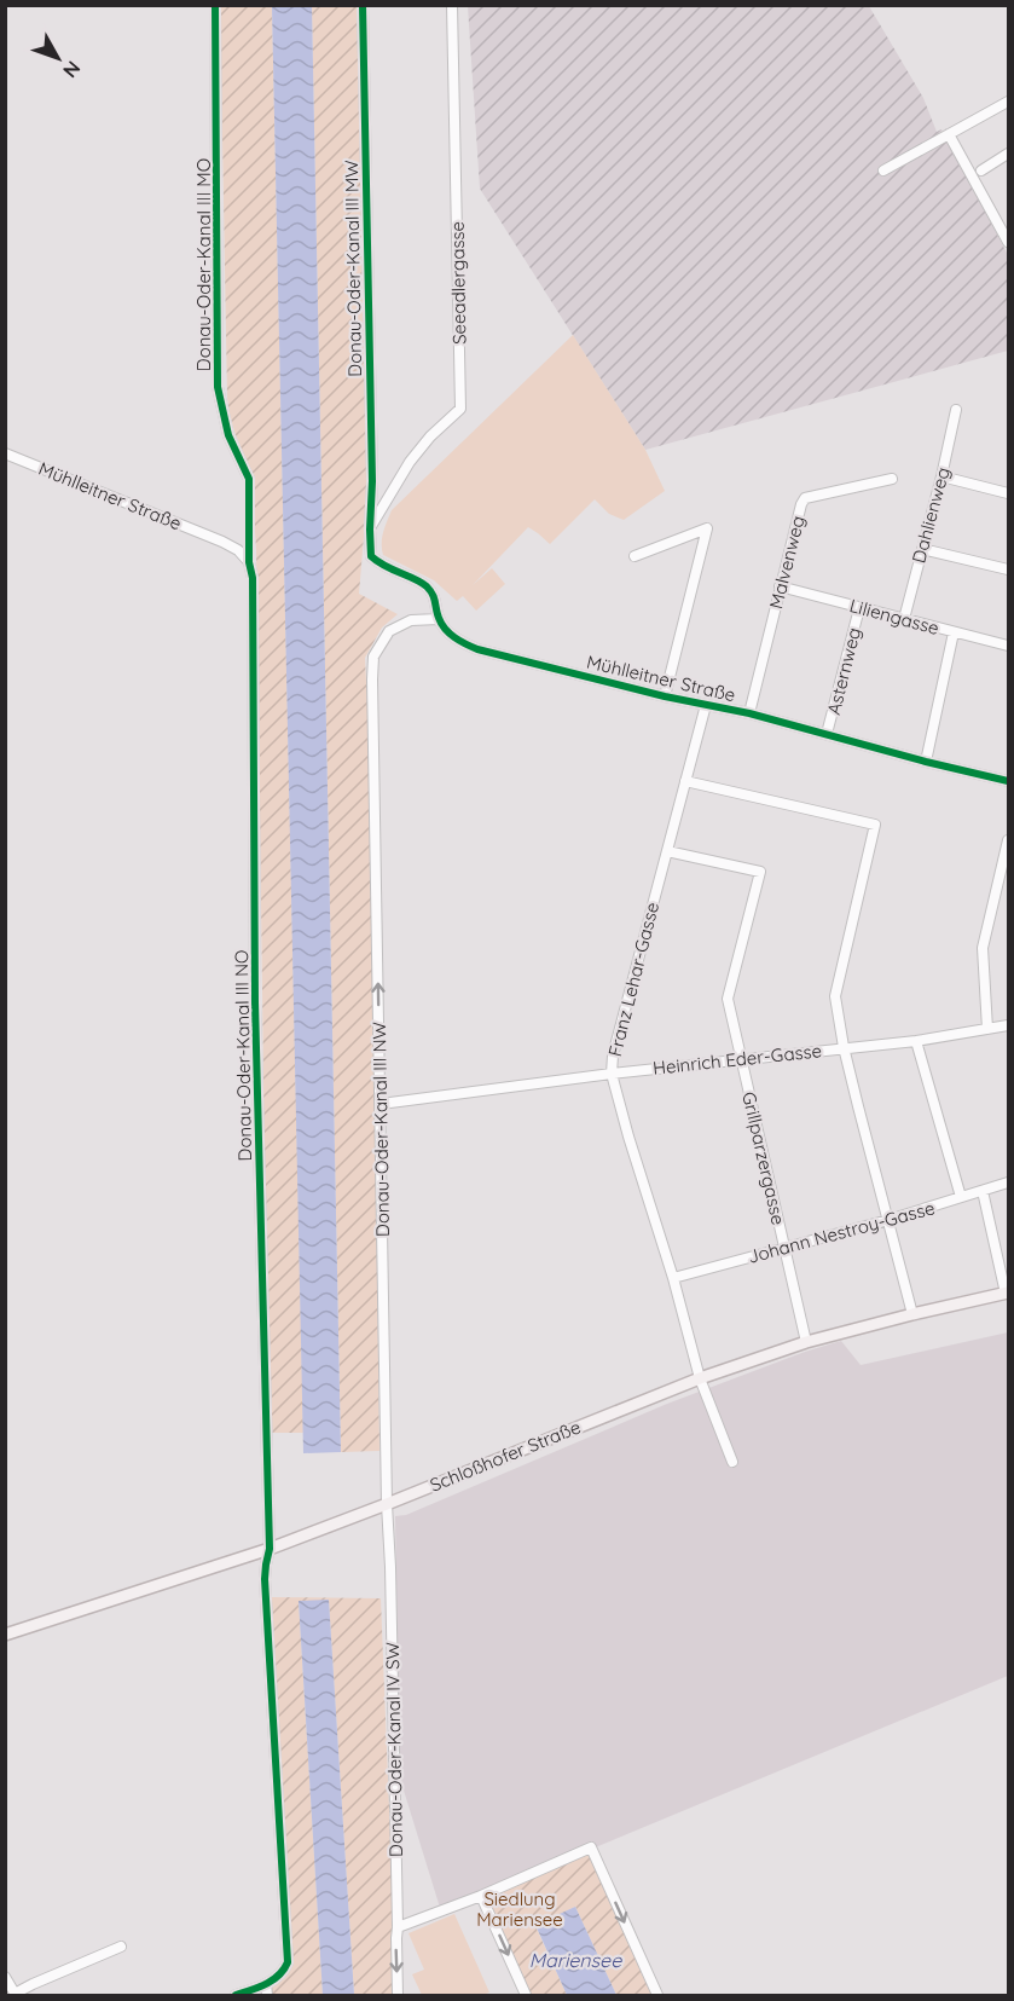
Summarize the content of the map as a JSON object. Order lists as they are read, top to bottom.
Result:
{
  "streets": {
    "main road": ["Schloßhofer Straße"],
    "street": [
      "Donau-Oder-Kanal III MO",
      "Donau-Oder-Kanal III MW",
      "Seeadlergasse",
      "Mühlleitner Straße",
      "Dahlienweg",
      "Malvenweg",
      "Liliengasse",
      "Asternweg",
      "Franz Lehar-Gasse",
      "Donau-Oder-Kanal III NO",
      "Heinrich Eder-Gasse",
      "Donau-Oder-Kanal III NW",
      "Grillparzergasse",
      "Johann Nestroy-Gasse",
      "Donau-Oder-Kanal IV SW"
    ]
  },
  "crossings": [
    ["Donau-Oder-Kanal III MO", "Mühlleitner Straße"],
    ["Donau-Oder-Kanal III MO", "Donau-Oder-Kanal III NO"],
    ["Donau-Oder-Kanal III MW", "Seeadlergasse"],
    ["Donau-Oder-Kanal III MW", "Mühlleitner Straße"],
    ["Seeadlergasse", "Mühlleitner Straße"],
    ["Mühlleitner Straße", "Malvenweg"],
    ["Mühlleitner Straße", "Asternweg"],
    ["Mühlleitner Straße", "Franz Lehar-Gasse"],
    ["Mühlleitner Straße", "Donau-Oder-Kanal III NO"],
    ["Mühlleitner Straße", "Donau-Oder-Kanal III NW"],
    ["Dahlienweg", "Liliengasse"],
    ["Malvenweg", "Liliengasse"],
    ["Liliengasse", "Asternweg"],
    ["Franz Lehar-Gasse", "Heinrich Eder-Gasse"],
    ["Franz Lehar-Gasse", "Grillparzergasse"],
    ["Franz Lehar-Gasse", "Johann Nestroy-Gasse"],
    ["Franz Lehar-Gasse", "Schloßhofer Straße"],
    ["Donau-Oder-Kanal III NO", "Schloßhofer Straße"],
    ["Heinrich Eder-Gasse", "Donau-Oder-Kanal III NW"],
    ["Heinrich Eder-Gasse", "Grillparzergasse"],
    ["Donau-Oder-Kanal III NW", "Schloßhofer Straße"],
    ["Donau-Oder-Kanal III NW", "Donau-Oder-Kanal IV SW"],
    ["Grillparzergasse", "Johann Nestroy-Gasse"],
    ["Grillparzergasse", "Schloßhofer Straße"],
    ["Schloßhofer Straße", "Donau-Oder-Kanal IV SW"]
  ],
  "one_way": ["Donau-Oder-Kanal III NW"],
  "water": ["Mariensee"],
  "parks": ["Siedlung Mariensee"],
  "north": "bottom right"
}
